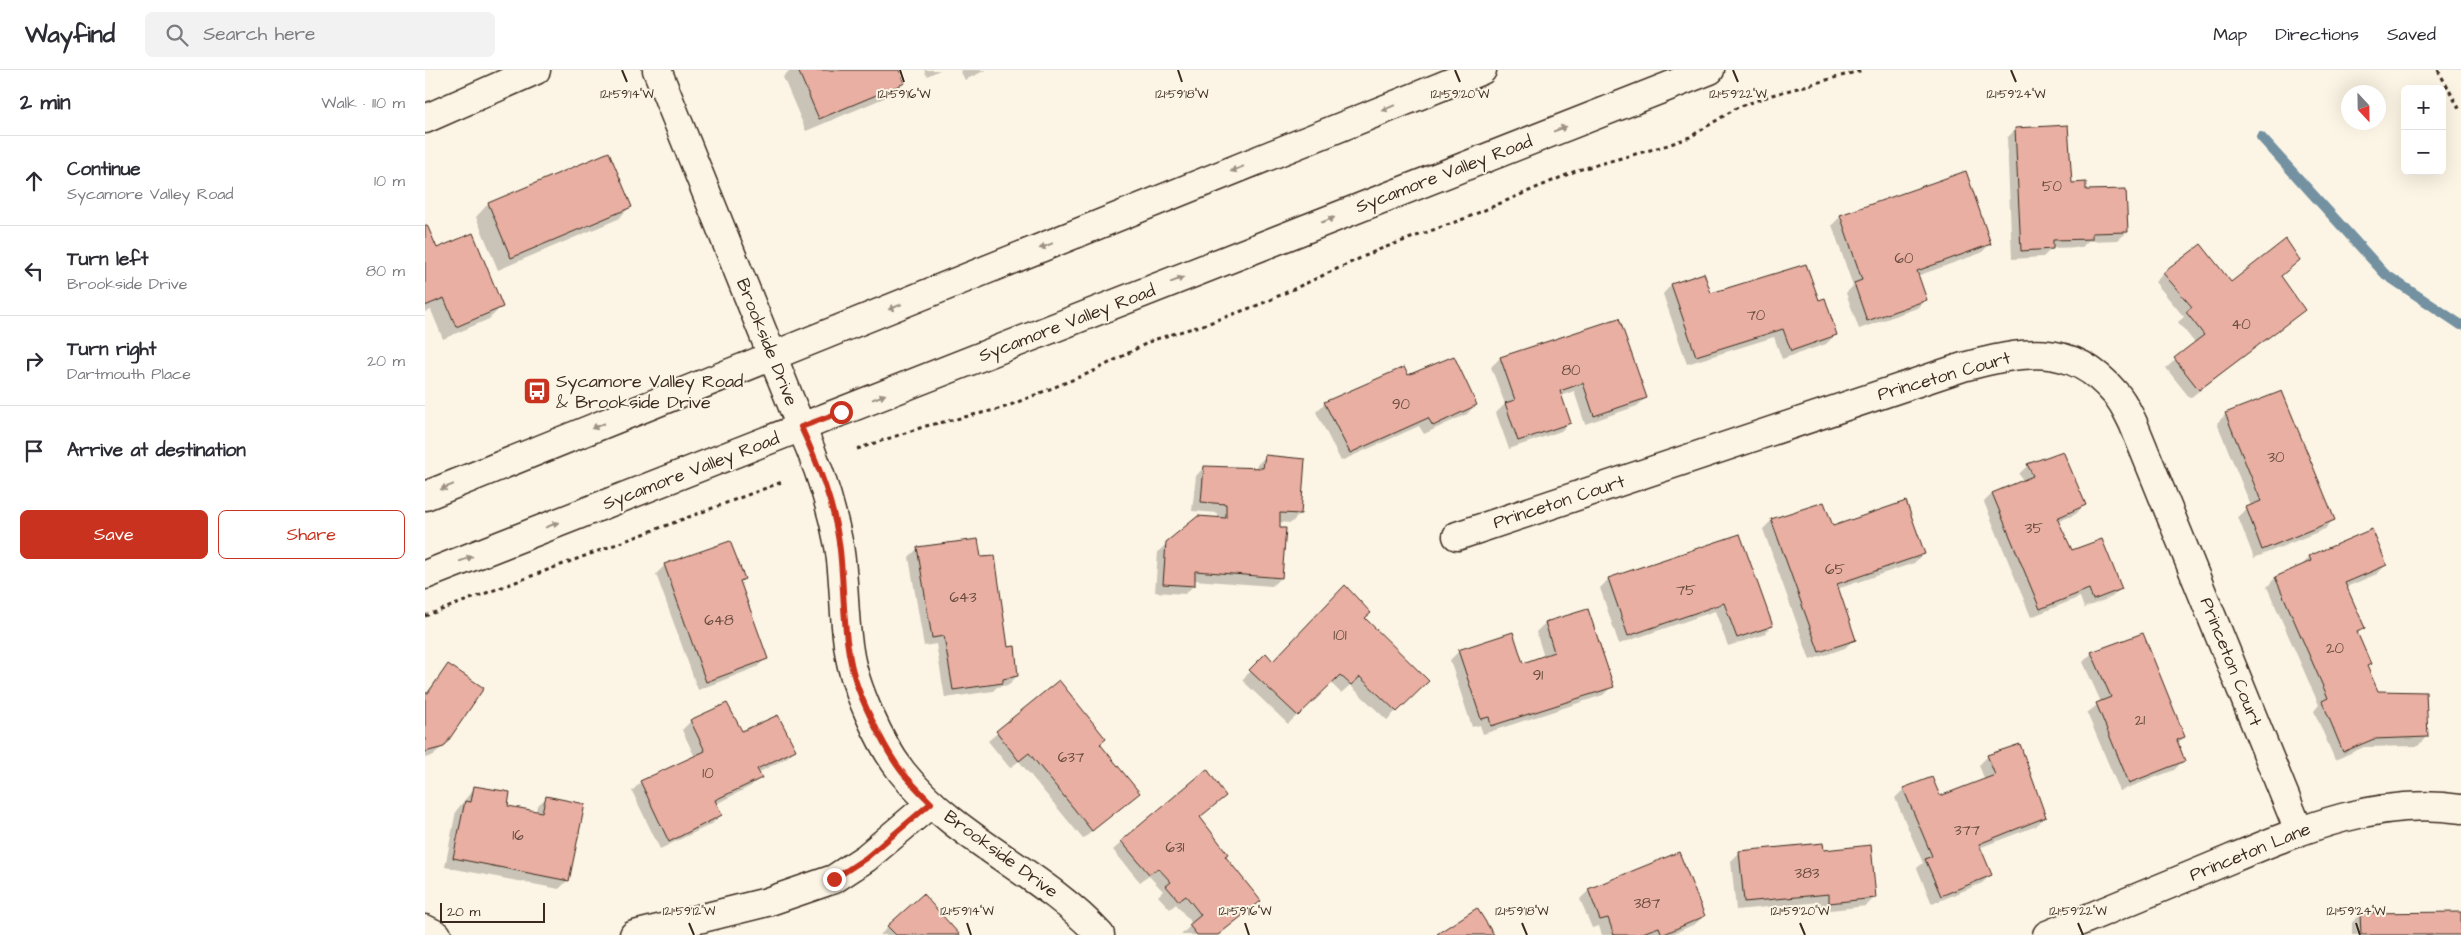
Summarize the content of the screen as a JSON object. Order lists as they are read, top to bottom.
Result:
{
  "streets": {
    "street": [
      "Sycamore Valley Road",
      "Brookside Drive",
      "Princeton Court",
      "Princeton Lane"
    ]
  },
  "crossings": [
    ["Sycamore Valley Road", "Brookside Drive"],
    ["Princeton Court", "Princeton Lane"]
  ],
  "places": {
    "bus stop": ["Sycamore Valley Road & Brookside Drive"]
  },
  "house_numbers": [
    "50",
    "60",
    "70",
    "40",
    "80",
    "90",
    "30",
    "35",
    "65",
    "75",
    "643",
    "648",
    "101",
    "20",
    "91",
    "21",
    "637",
    "10",
    "377",
    "16",
    "631",
    "383",
    "387"
  ],
  "scale_bar": "20 m",
  "north": "bottom",
  "page": {
    "header": "Wayfind",
    "search": "Search here",
    "nav": ["Map", "Directions", "Saved"],
    "heading": ["2 min", "Walk · 110 m"],
    "map_buttons": ["+", "−"],
    "list": [
      ["Continue", "Sycamore Valley Road", "10 m"],
      ["Turn left", "Brookside Drive", "80 m"],
      ["Turn right", "Dartmouth Place", "20 m"],
      "Arrive at destination"
    ],
    "buttons": ["Save", "Share"],
    "scale": "20 m"
  },
  "coordinates": [
    "121°59'14\"W",
    "121°59'16\"W",
    "121°59'18\"W",
    "121°59'20\"W",
    "121°59'22\"W",
    "121°59'24\"W",
    "121°59'12\"W"
  ]
}
